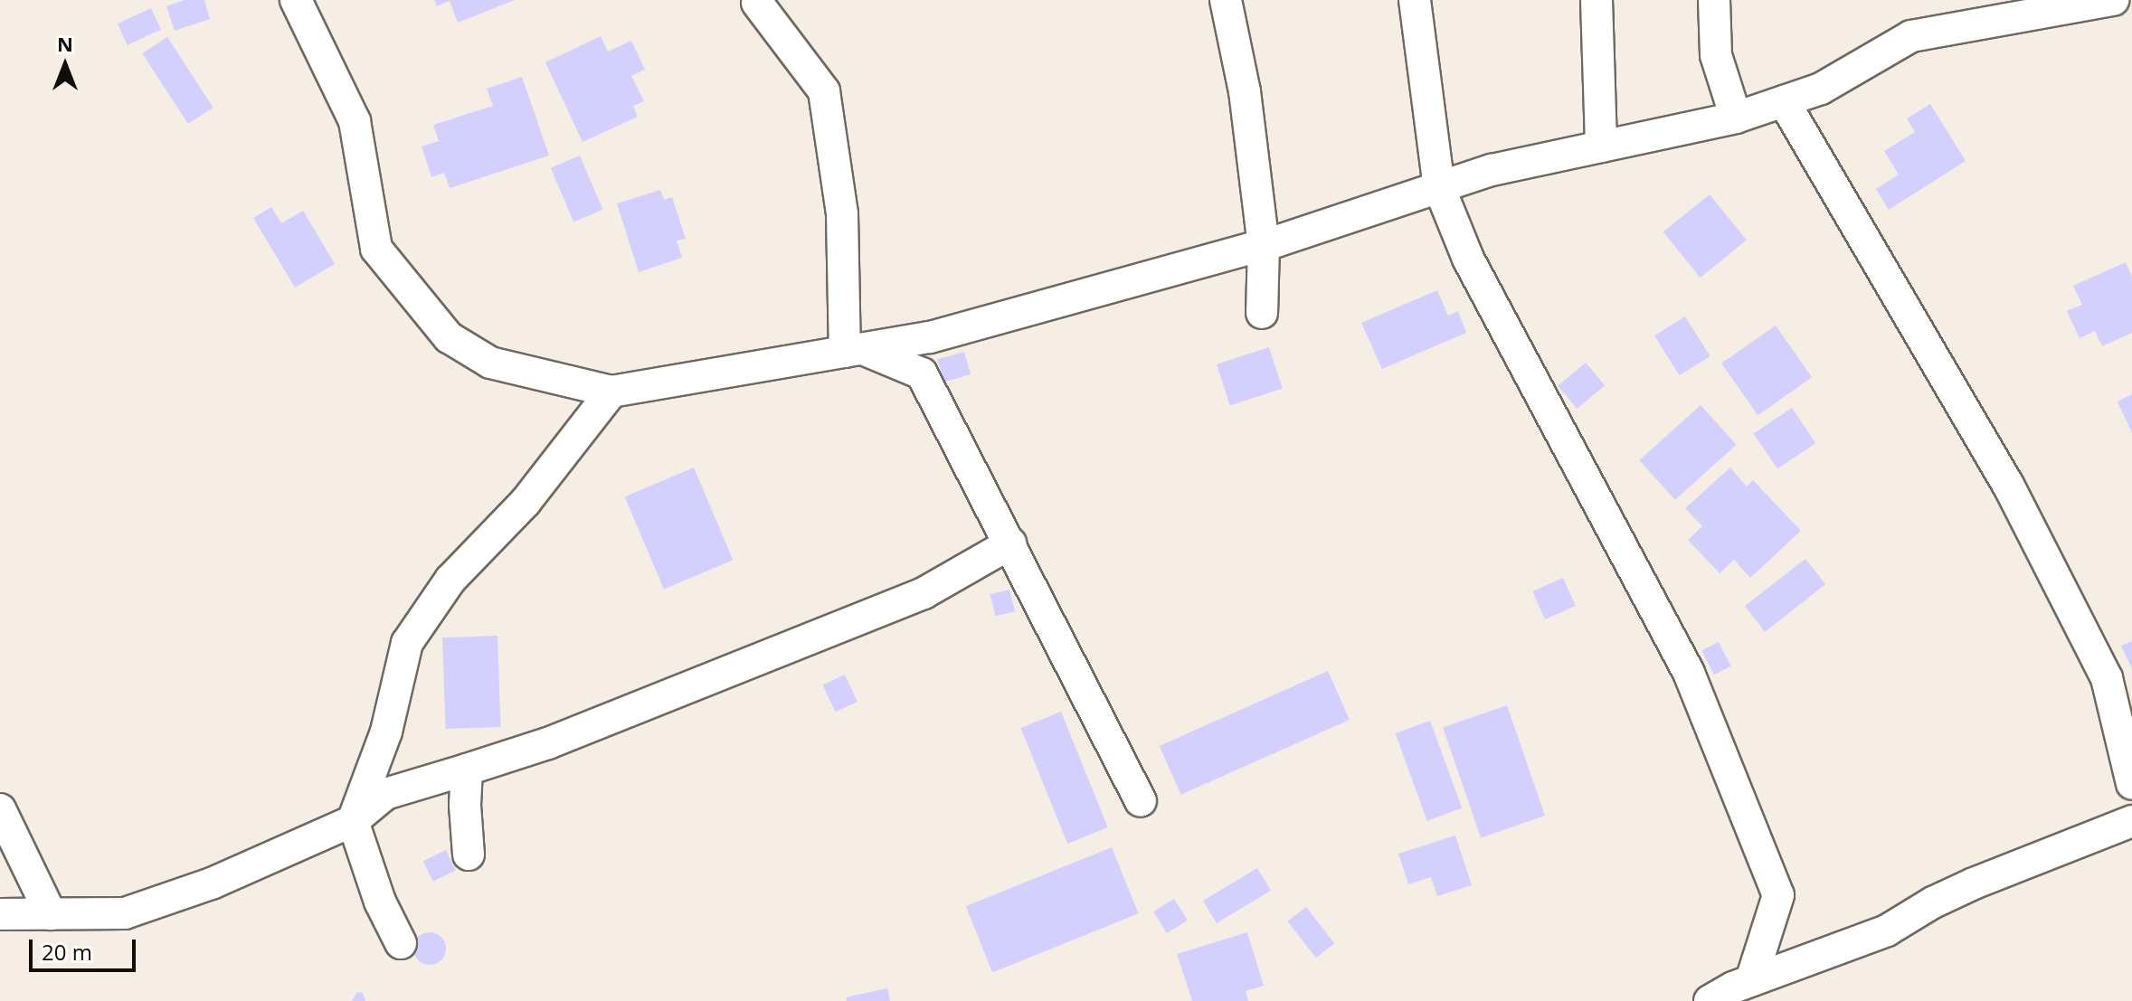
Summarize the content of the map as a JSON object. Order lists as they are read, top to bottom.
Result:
{
  "scale_bar": "20 m",
  "north": "top"
}
